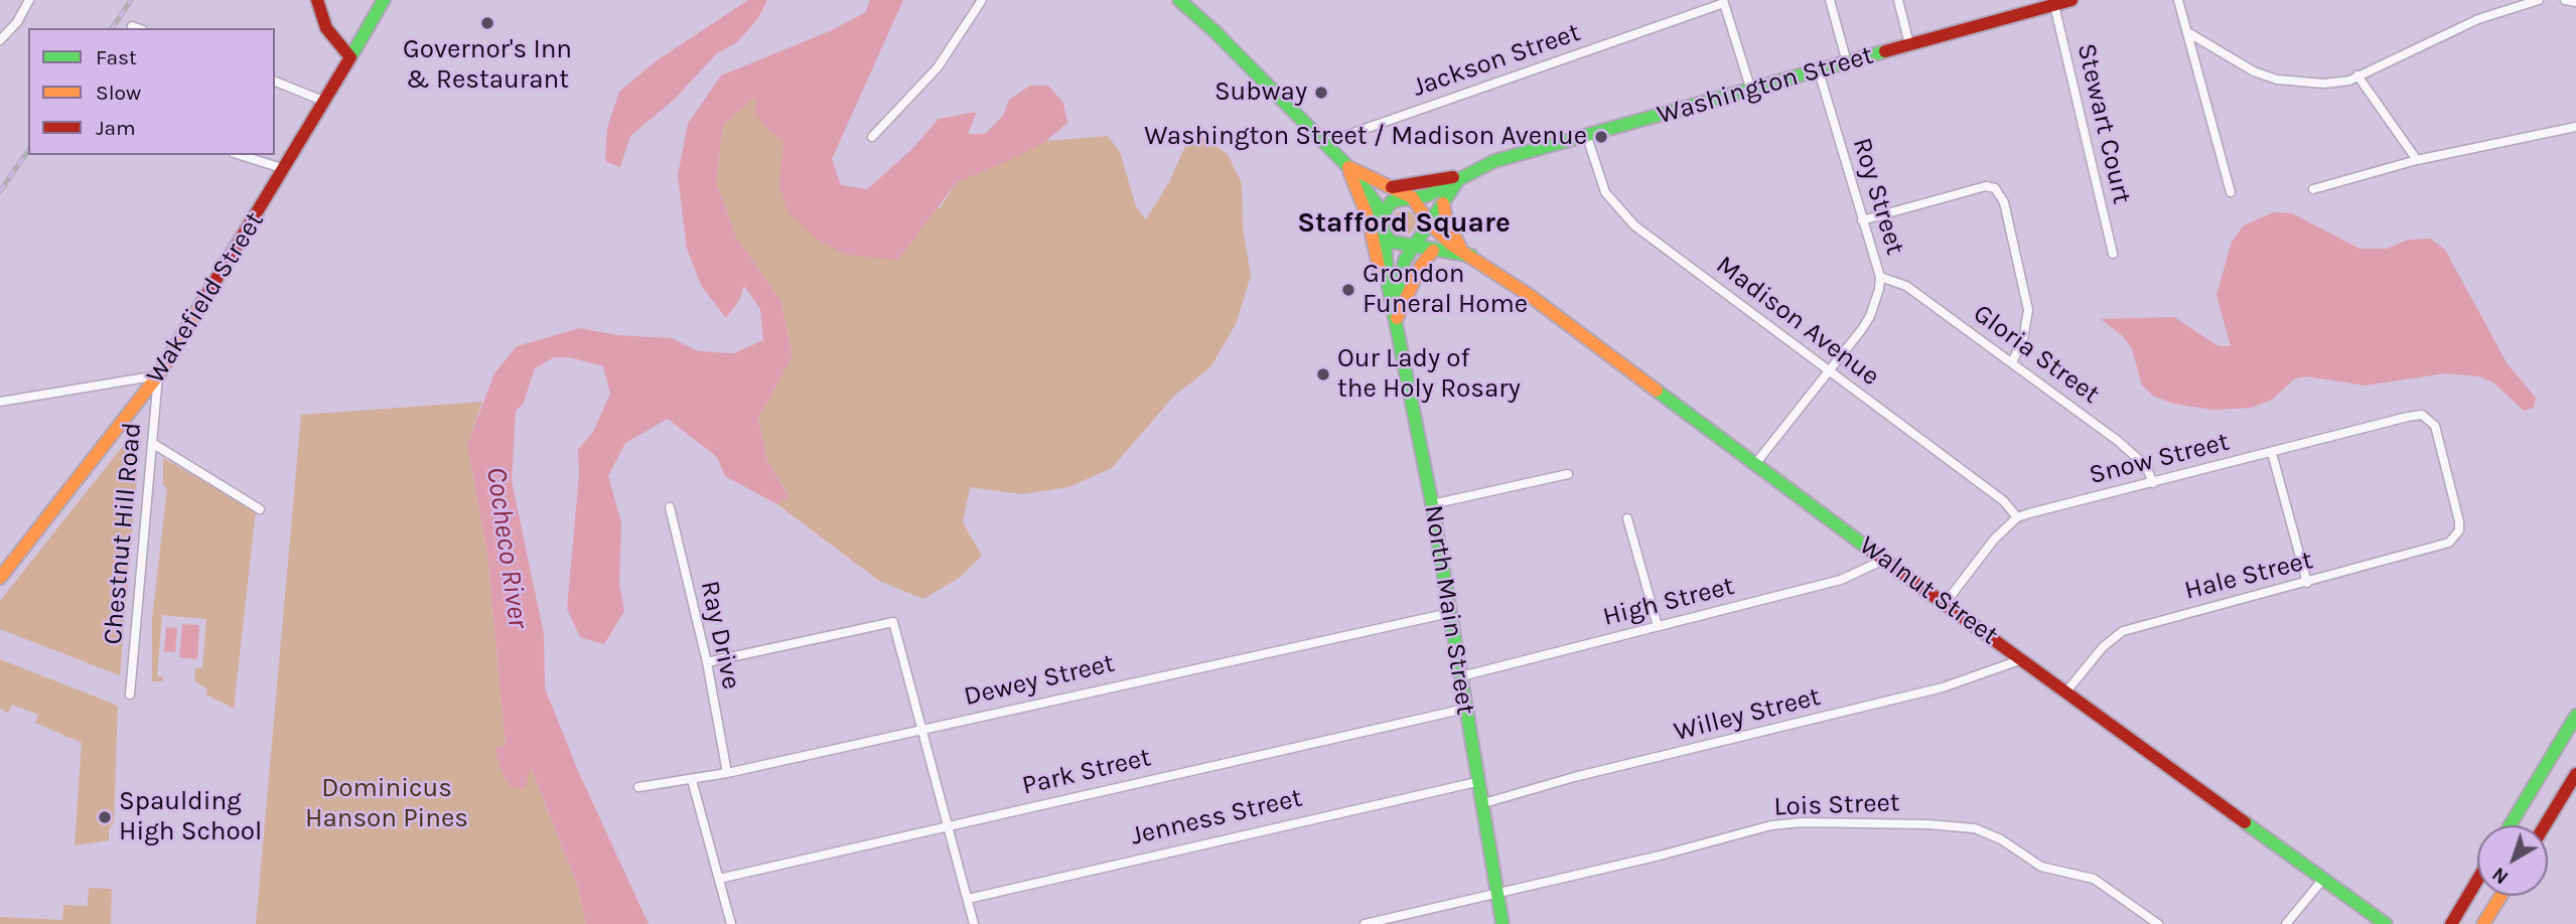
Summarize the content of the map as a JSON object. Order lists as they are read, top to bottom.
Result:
{
  "streets": {
    "main road": [
      "Washington Street",
      "Wakefield Street",
      "Walnut Street",
      "North Main Street"
    ],
    "street": [
      "Jackson Street",
      "Stewart Court",
      "Roy Street",
      "Madison Avenue",
      "Gloria Street",
      "Snow Street",
      "Chestnut Hill Road",
      "Hale Street",
      "High Street",
      "Ray Drive",
      "Dewey Street",
      "Willey Street",
      "Park Street",
      "Lois Street",
      "Jenness Street"
    ]
  },
  "crossings": [
    ["Jackson Street", "North Main Street"],
    ["Washington Street", "Stewart Court"],
    ["Washington Street", "Roy Street"],
    ["Washington Street", "Madison Avenue"],
    ["Washington Street", "Walnut Street"],
    ["Washington Street", "North Main Street"],
    ["Roy Street", "Madison Avenue"],
    ["Roy Street", "Gloria Street"],
    ["Roy Street", "Walnut Street"],
    ["Wakefield Street", "Chestnut Hill Road"],
    ["Madison Avenue", "Snow Street"],
    ["Gloria Street", "Snow Street"],
    ["Snow Street", "Hale Street"],
    ["Hale Street", "Walnut Street"],
    ["Walnut Street", "High Street"],
    ["Walnut Street", "North Main Street"],
    ["Walnut Street", "Willey Street"],
    ["High Street", "North Main Street"],
    ["North Main Street", "Dewey Street"],
    ["North Main Street", "Willey Street"],
    ["North Main Street", "Park Street"],
    ["North Main Street", "Lois Street"],
    ["North Main Street", "Jenness Street"],
    ["Ray Drive", "Dewey Street"]
  ],
  "districts": ["Stafford Square"],
  "water": ["Cocheco River"],
  "parks": ["Dominicus Hanson Pines"],
  "places": [
    "Governor's Inn & Restaurant",
    "Subway",
    "Washington Street / Madison Avenue",
    "Grondon Funeral Home",
    "Our Lady of the Holy Rosary",
    "Spaulding High School"
  ],
  "legend": ["Fast", "Slow", "Jam"],
  "north": "bottom left"
}
